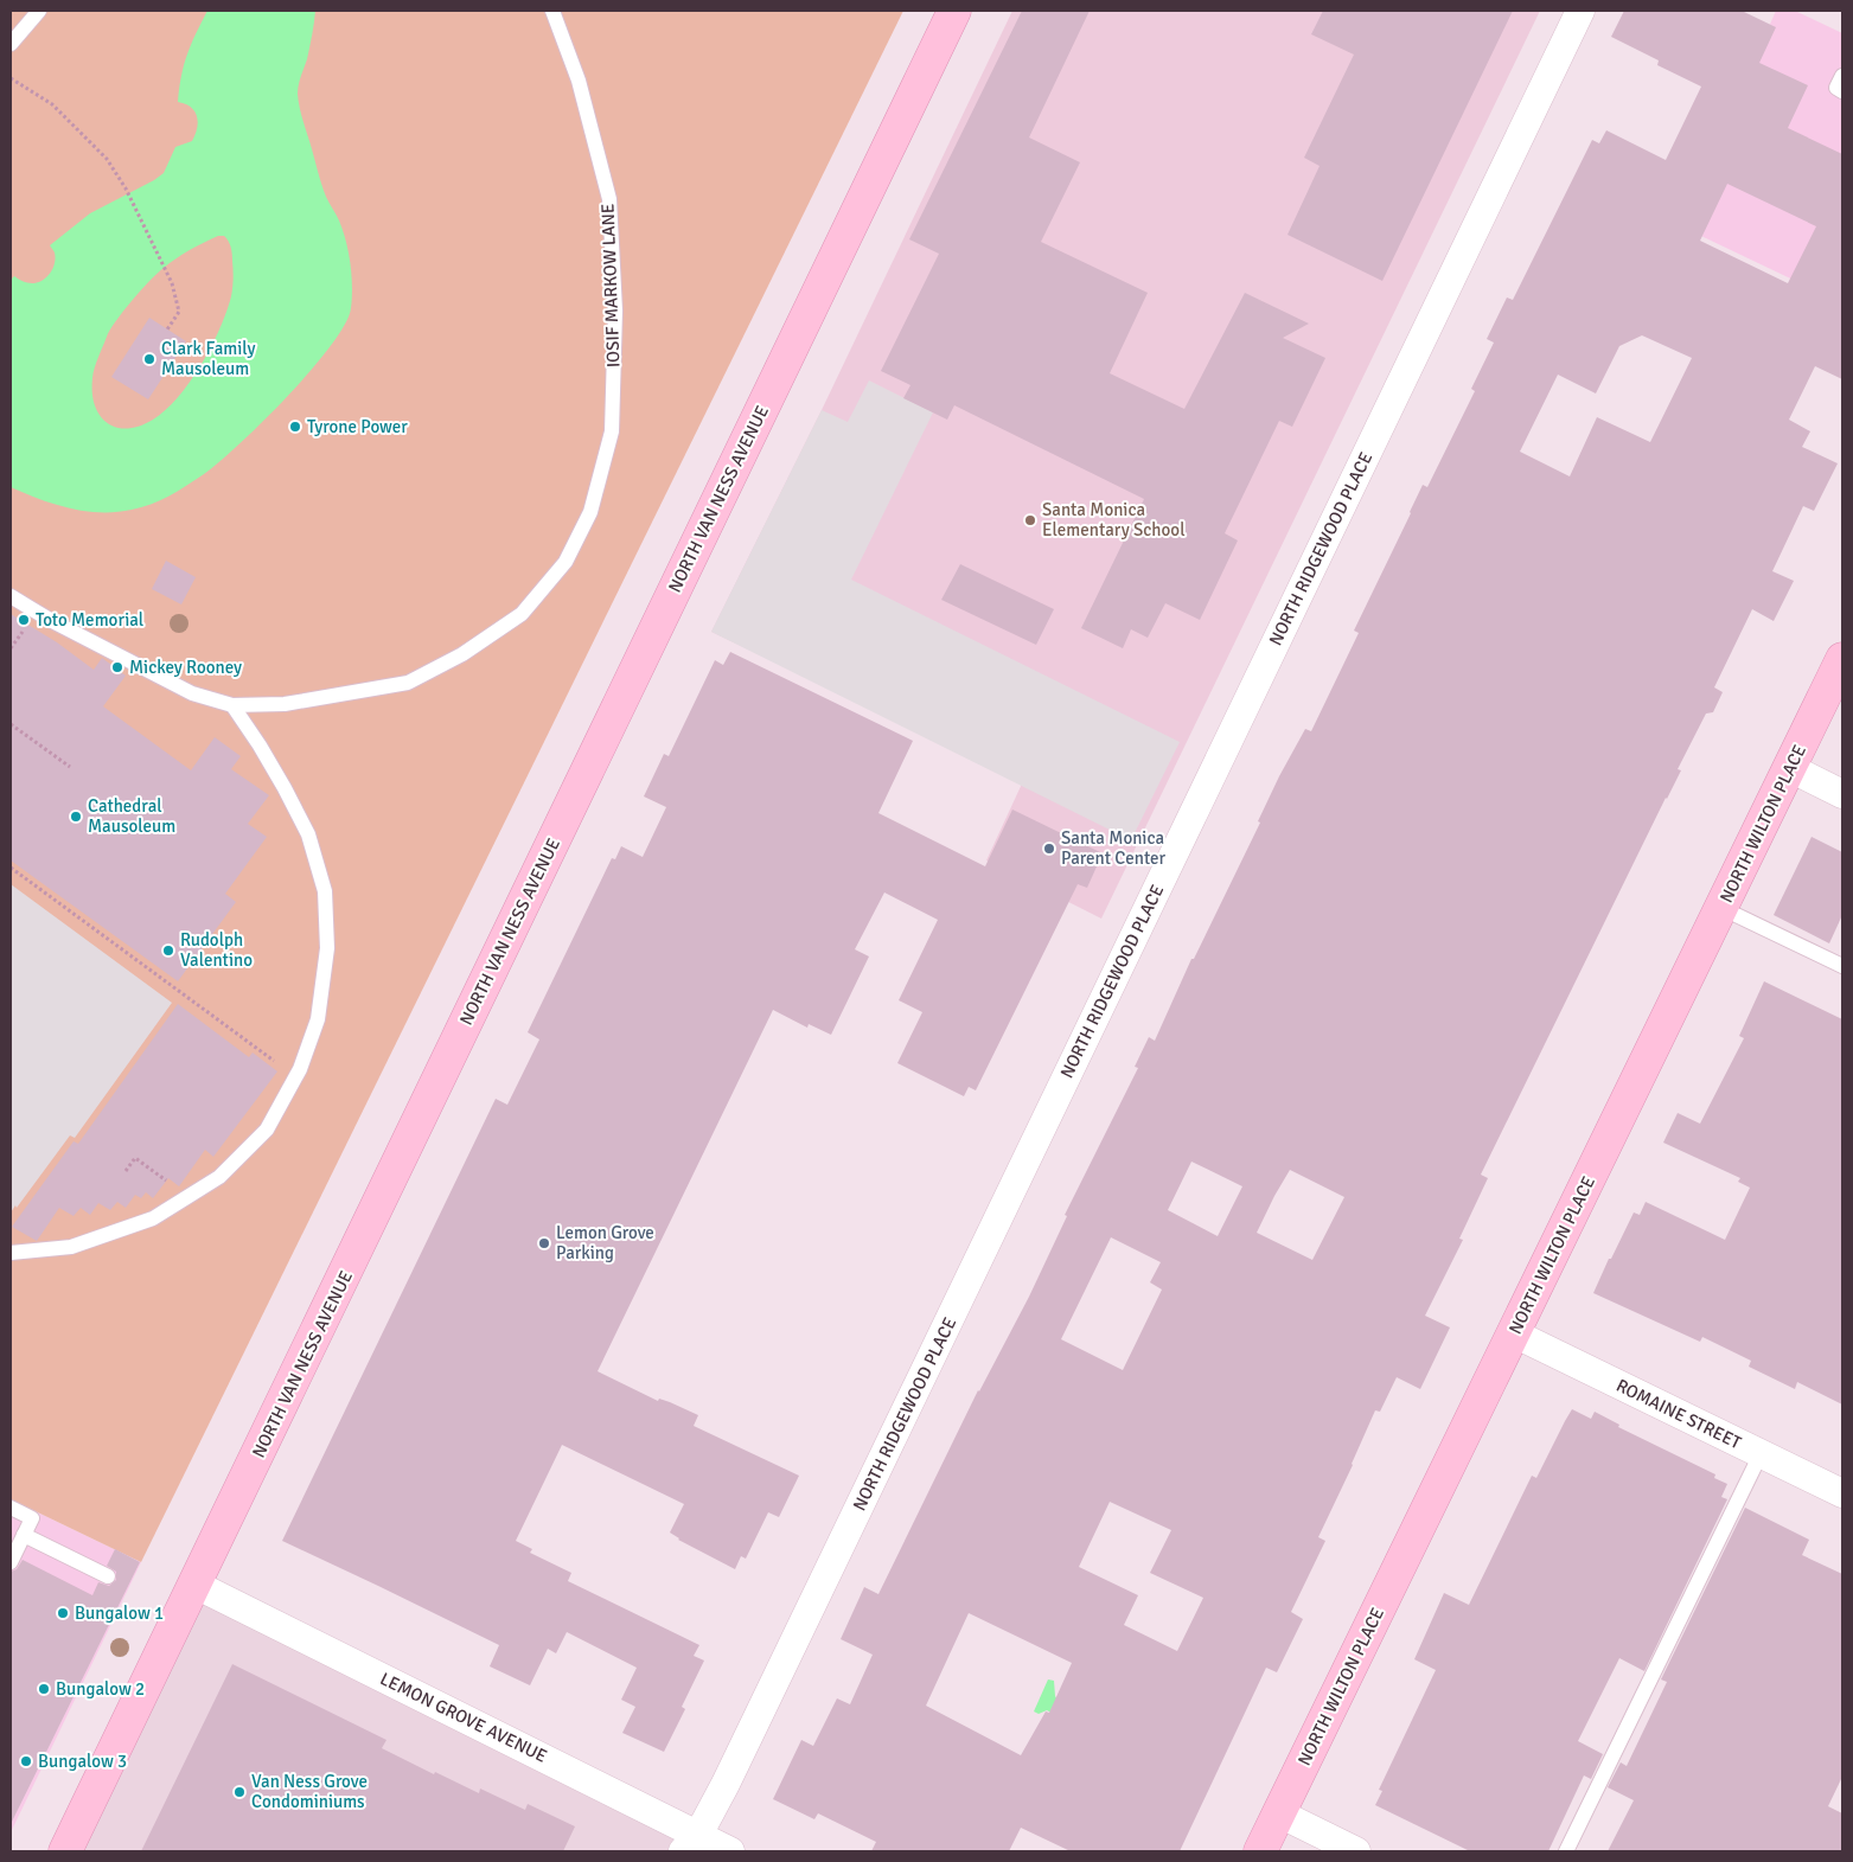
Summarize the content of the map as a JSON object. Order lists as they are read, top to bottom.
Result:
{
  "streets": {
    "street": [
      "NORTH VAN NESS AVENUE",
      "NORTH RIDGEWOOD PLACE",
      "NORTH WILTON PLACE",
      "ROMAINE STREET",
      "LEMON GROVE AVENUE"
    ],
    "lane": ["IOSIF MARKOW LANE"]
  },
  "crossings": [
    ["NORTH VAN NESS AVENUE", "LEMON GROVE AVENUE"],
    ["NORTH RIDGEWOOD PLACE", "LEMON GROVE AVENUE"],
    ["NORTH WILTON PLACE", "ROMAINE STREET"]
  ],
  "places": [
    "Clark Family Mausoleum",
    "Tyrone Power",
    "Santa Monica Elementary School",
    "Toto Memorial",
    "Mickey Rooney",
    "Cathedral Mausoleum",
    "Santa Monica Parent Center",
    "Rudolph Valentino",
    "Lemon Grove Parking",
    "Bungalow 1",
    "Bungalow 2",
    "Bungalow 3",
    "Van Ness Grove Condominiums"
  ]
}
